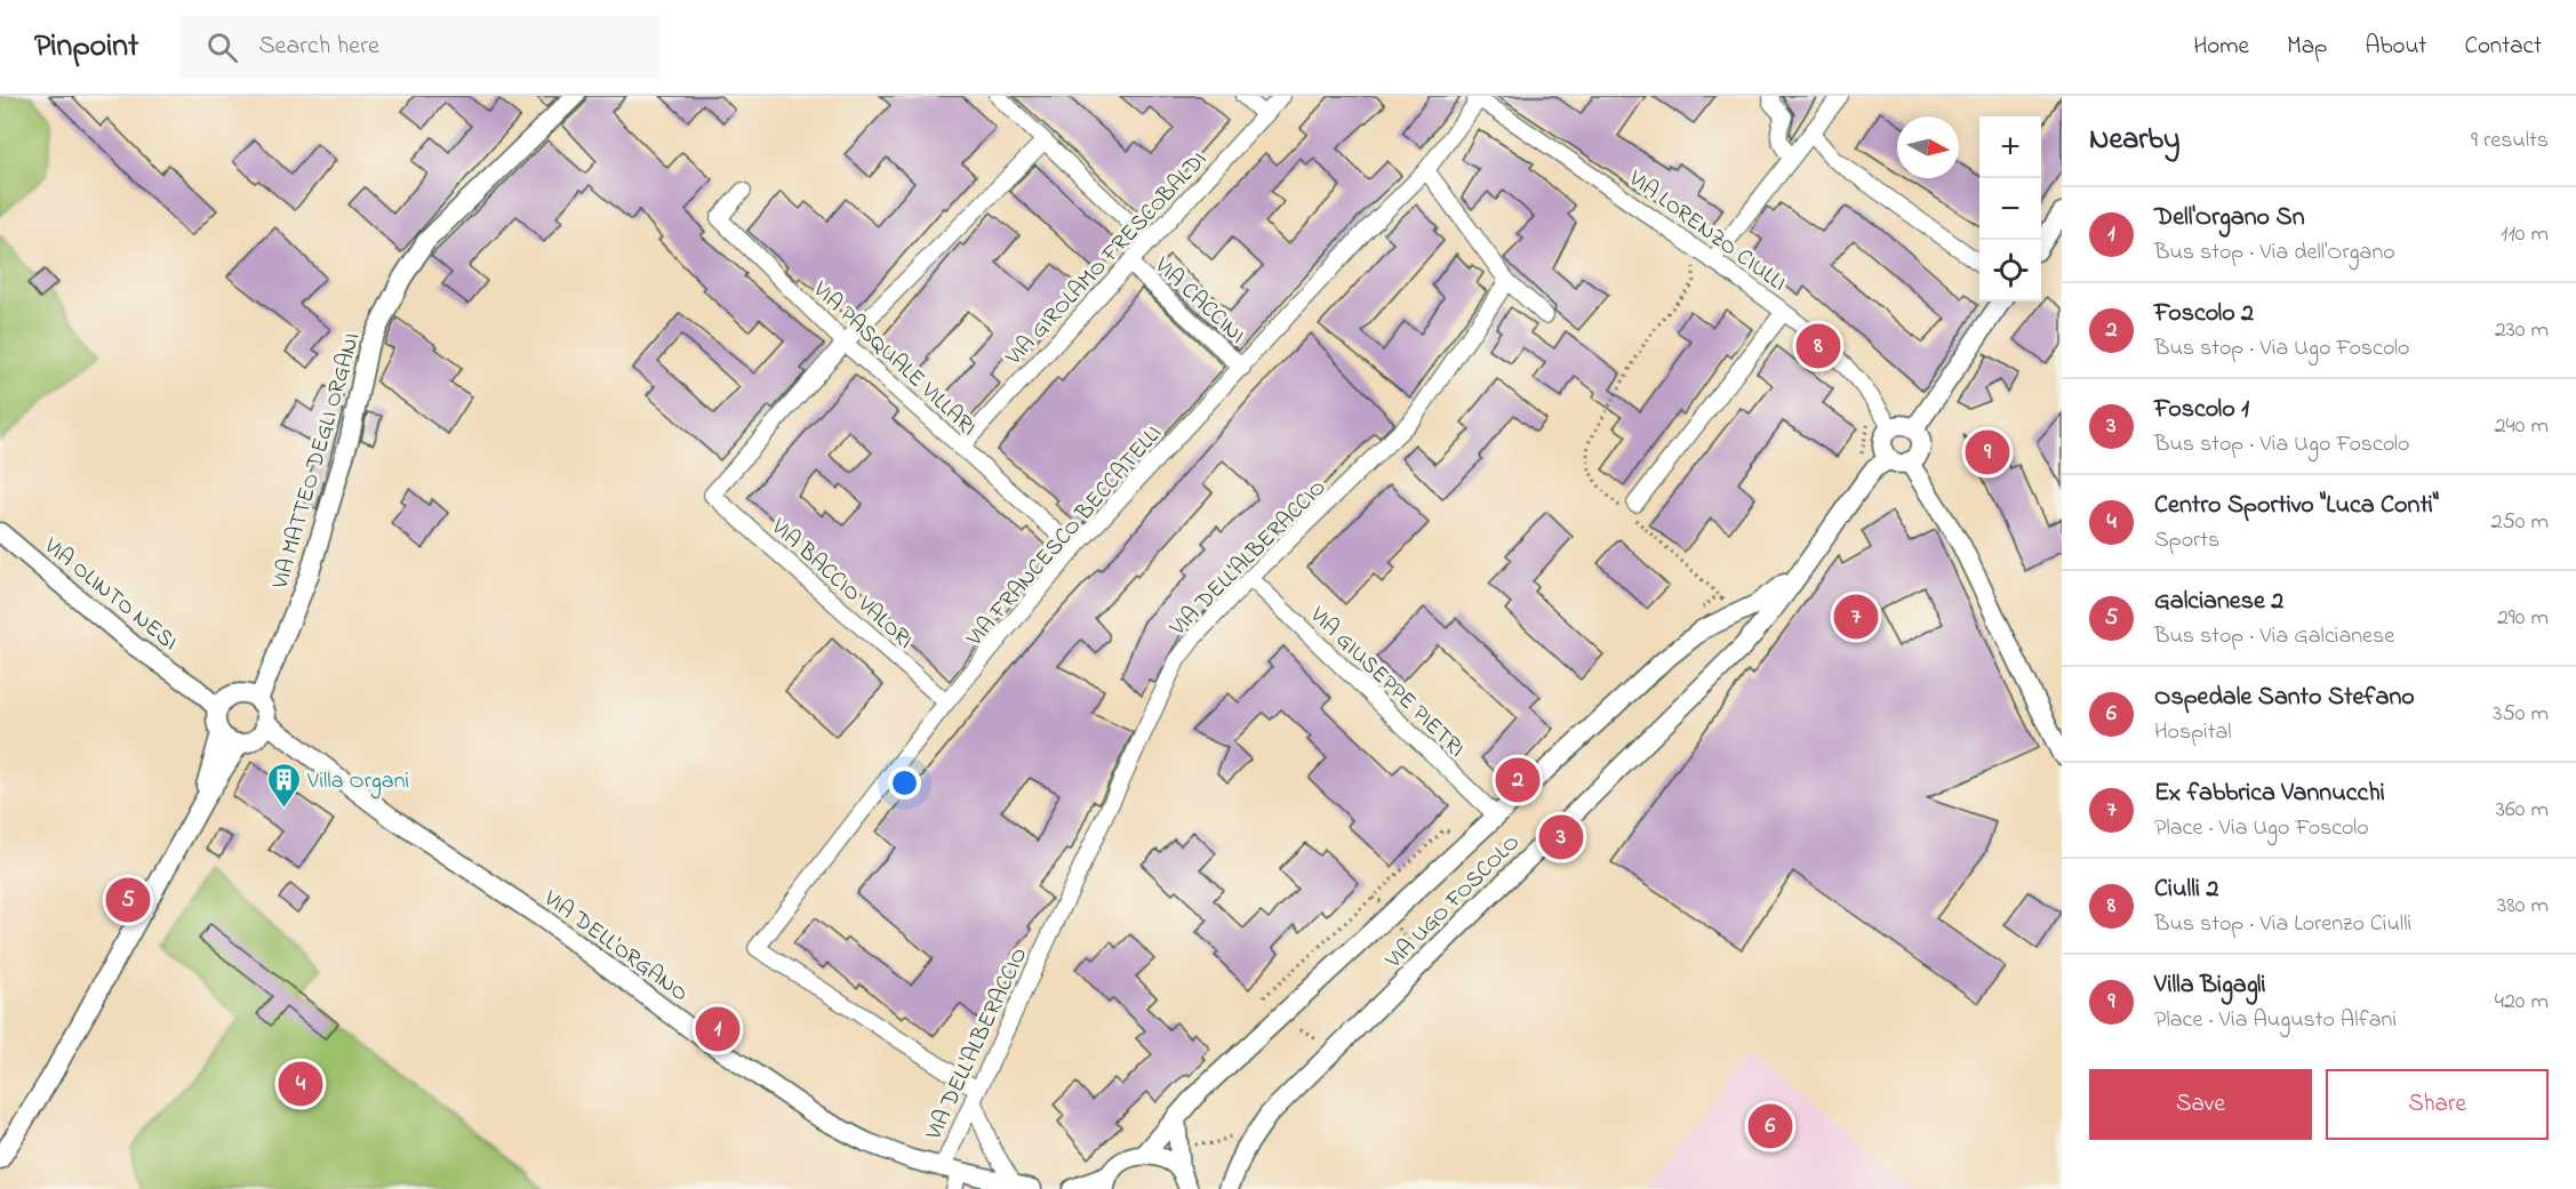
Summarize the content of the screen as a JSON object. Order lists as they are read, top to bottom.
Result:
{
  "streets": {
    "street": [
      "VIA LORENZO CIULLI",
      "VIA GIROLAMO FRESCOBALDI",
      "VIA CACCINI",
      "VIA PASQUALE VILLARI",
      "VIA MATTEO DEGLI ORGANI",
      "VIA FRANCESCO BECCATELLI",
      "VIA DELL'ALBERACCIO",
      "VIA BACCIO VALORI",
      "VIA OLINTO NESI",
      "VIA GIUSEPPE PIETRI",
      "VIA UGO FOSCOLO",
      "VIA DELL'ORGANO"
    ]
  },
  "crossings": [
    ["VIA LORENZO CIULLI", "VIA FRANCESCO BECCATELLI"],
    ["VIA LORENZO CIULLI", "VIA UGO FOSCOLO"],
    ["VIA GIROLAMO FRESCOBALDI", "VIA CACCINI"],
    ["VIA GIROLAMO FRESCOBALDI", "VIA PASQUALE VILLARI"],
    ["VIA CACCINI", "VIA FRANCESCO BECCATELLI"],
    ["VIA PASQUALE VILLARI", "VIA FRANCESCO BECCATELLI"],
    ["VIA PASQUALE VILLARI", "VIA BACCIO VALORI"],
    ["VIA MATTEO DEGLI ORGANI", "VIA OLINTO NESI"],
    ["VIA MATTEO DEGLI ORGANI", "VIA DELL'ORGANO"],
    ["VIA FRANCESCO BECCATELLI", "VIA DELL'ALBERACCIO"],
    ["VIA FRANCESCO BECCATELLI", "VIA BACCIO VALORI"],
    ["VIA DELL'ALBERACCIO", "VIA GIUSEPPE PIETRI"],
    ["VIA DELL'ALBERACCIO", "VIA DELL'ORGANO"],
    ["VIA OLINTO NESI", "VIA DELL'ORGANO"],
    ["VIA GIUSEPPE PIETRI", "VIA UGO FOSCOLO"]
  ],
  "places": {
    "building": ["Villa Organi"]
  },
  "north": "right",
  "page": {
    "header": "Pinpoint",
    "search": "Search here",
    "nav": [
      "Home",
      "Map",
      "About",
      "Contact"
    ],
    "heading": ["Nearby", "9 results"],
    "map_buttons": ["+", "−"],
    "list": [
      {
        "mark": "1",
        "name": "Dell'Organo Sn",
        "note": "Bus stop · Via dell'Organo",
        "value": "110 m"
      },
      {
        "mark": "2",
        "name": "Foscolo 2",
        "note": "Bus stop · Via Ugo Foscolo",
        "value": "230 m"
      },
      {
        "mark": "3",
        "name": "Foscolo 1",
        "note": "Bus stop · Via Ugo Foscolo",
        "value": "240 m"
      },
      {
        "mark": "4",
        "name": "Centro Sportivo \"Luca Conti\"",
        "note": "Sports",
        "value": "250 m"
      },
      {
        "mark": "5",
        "name": "Galcianese 2",
        "note": "Bus stop · Via Galcianese",
        "value": "290 m"
      },
      {
        "mark": "6",
        "name": "Ospedale Santo Stefano",
        "note": "Hospital",
        "value": "350 m"
      },
      {
        "mark": "7",
        "name": "Ex fabbrica Vannucchi",
        "note": "Place · Via Ugo Foscolo",
        "value": "360 m"
      },
      {
        "mark": "8",
        "name": "Ciulli 2",
        "note": "Bus stop · Via Lorenzo Ciulli",
        "value": "380 m"
      },
      {
        "mark": "9",
        "name": "Villa Bigagli",
        "note": "Place · Via Augusto Alfani",
        "value": "420 m"
      }
    ],
    "pins": [
      "8",
      "9",
      "7",
      "2",
      "3",
      "5",
      "1",
      "4",
      "6"
    ],
    "buttons": ["Save", "Share"]
  }
}
